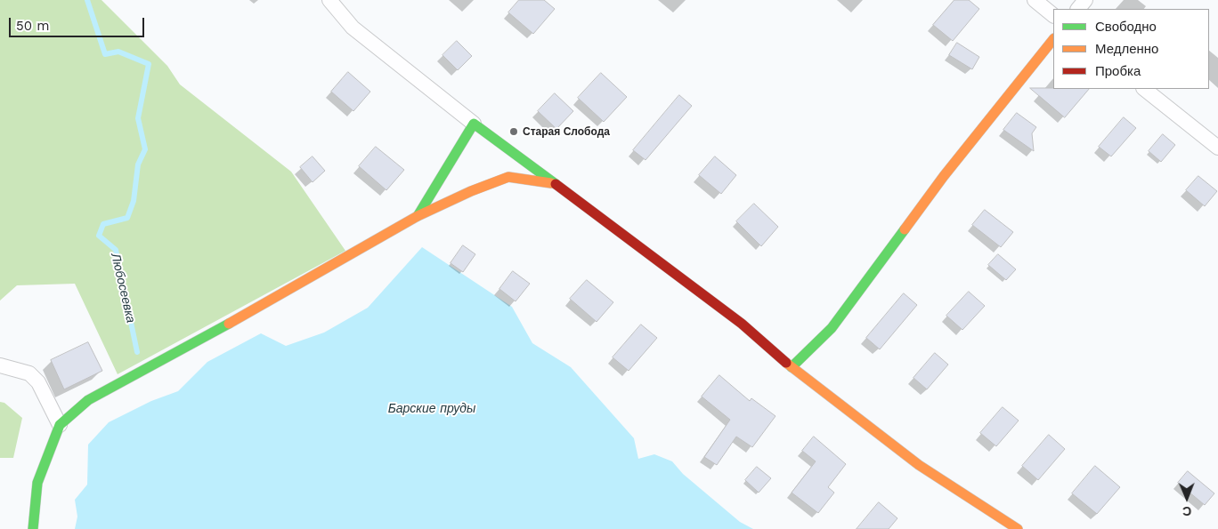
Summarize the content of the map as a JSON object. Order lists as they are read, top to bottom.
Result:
{
  "water": ["Любосеевка", "Барские пруды"],
  "places": ["Старая Слобода"],
  "legend": ["Свободно", "Медленно", "Пробка"],
  "scale_bar": "50 m",
  "north": "bottom"
}
